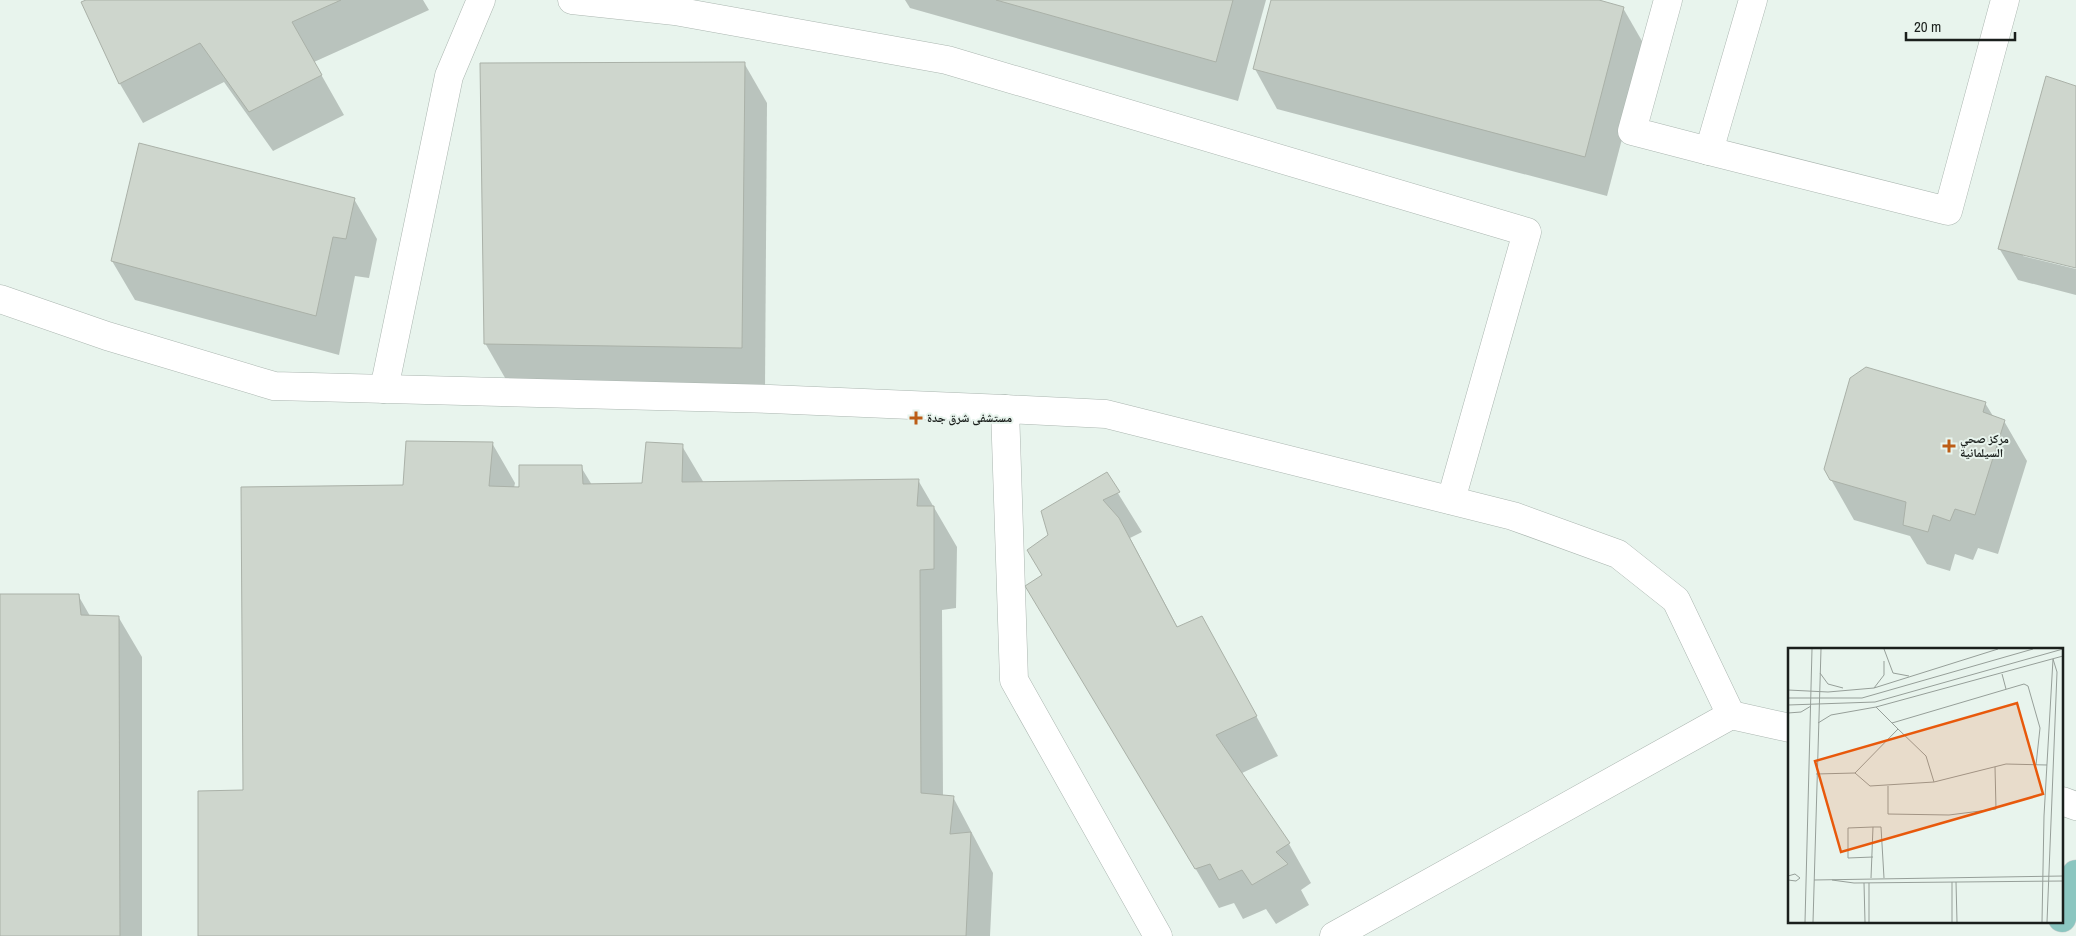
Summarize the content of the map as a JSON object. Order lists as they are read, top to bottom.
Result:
{
  "places": {
    "health": ["مستشفى شرق جدة", "مركز صحي السيلمانية"]
  },
  "scale_bar": "20 m"
}
